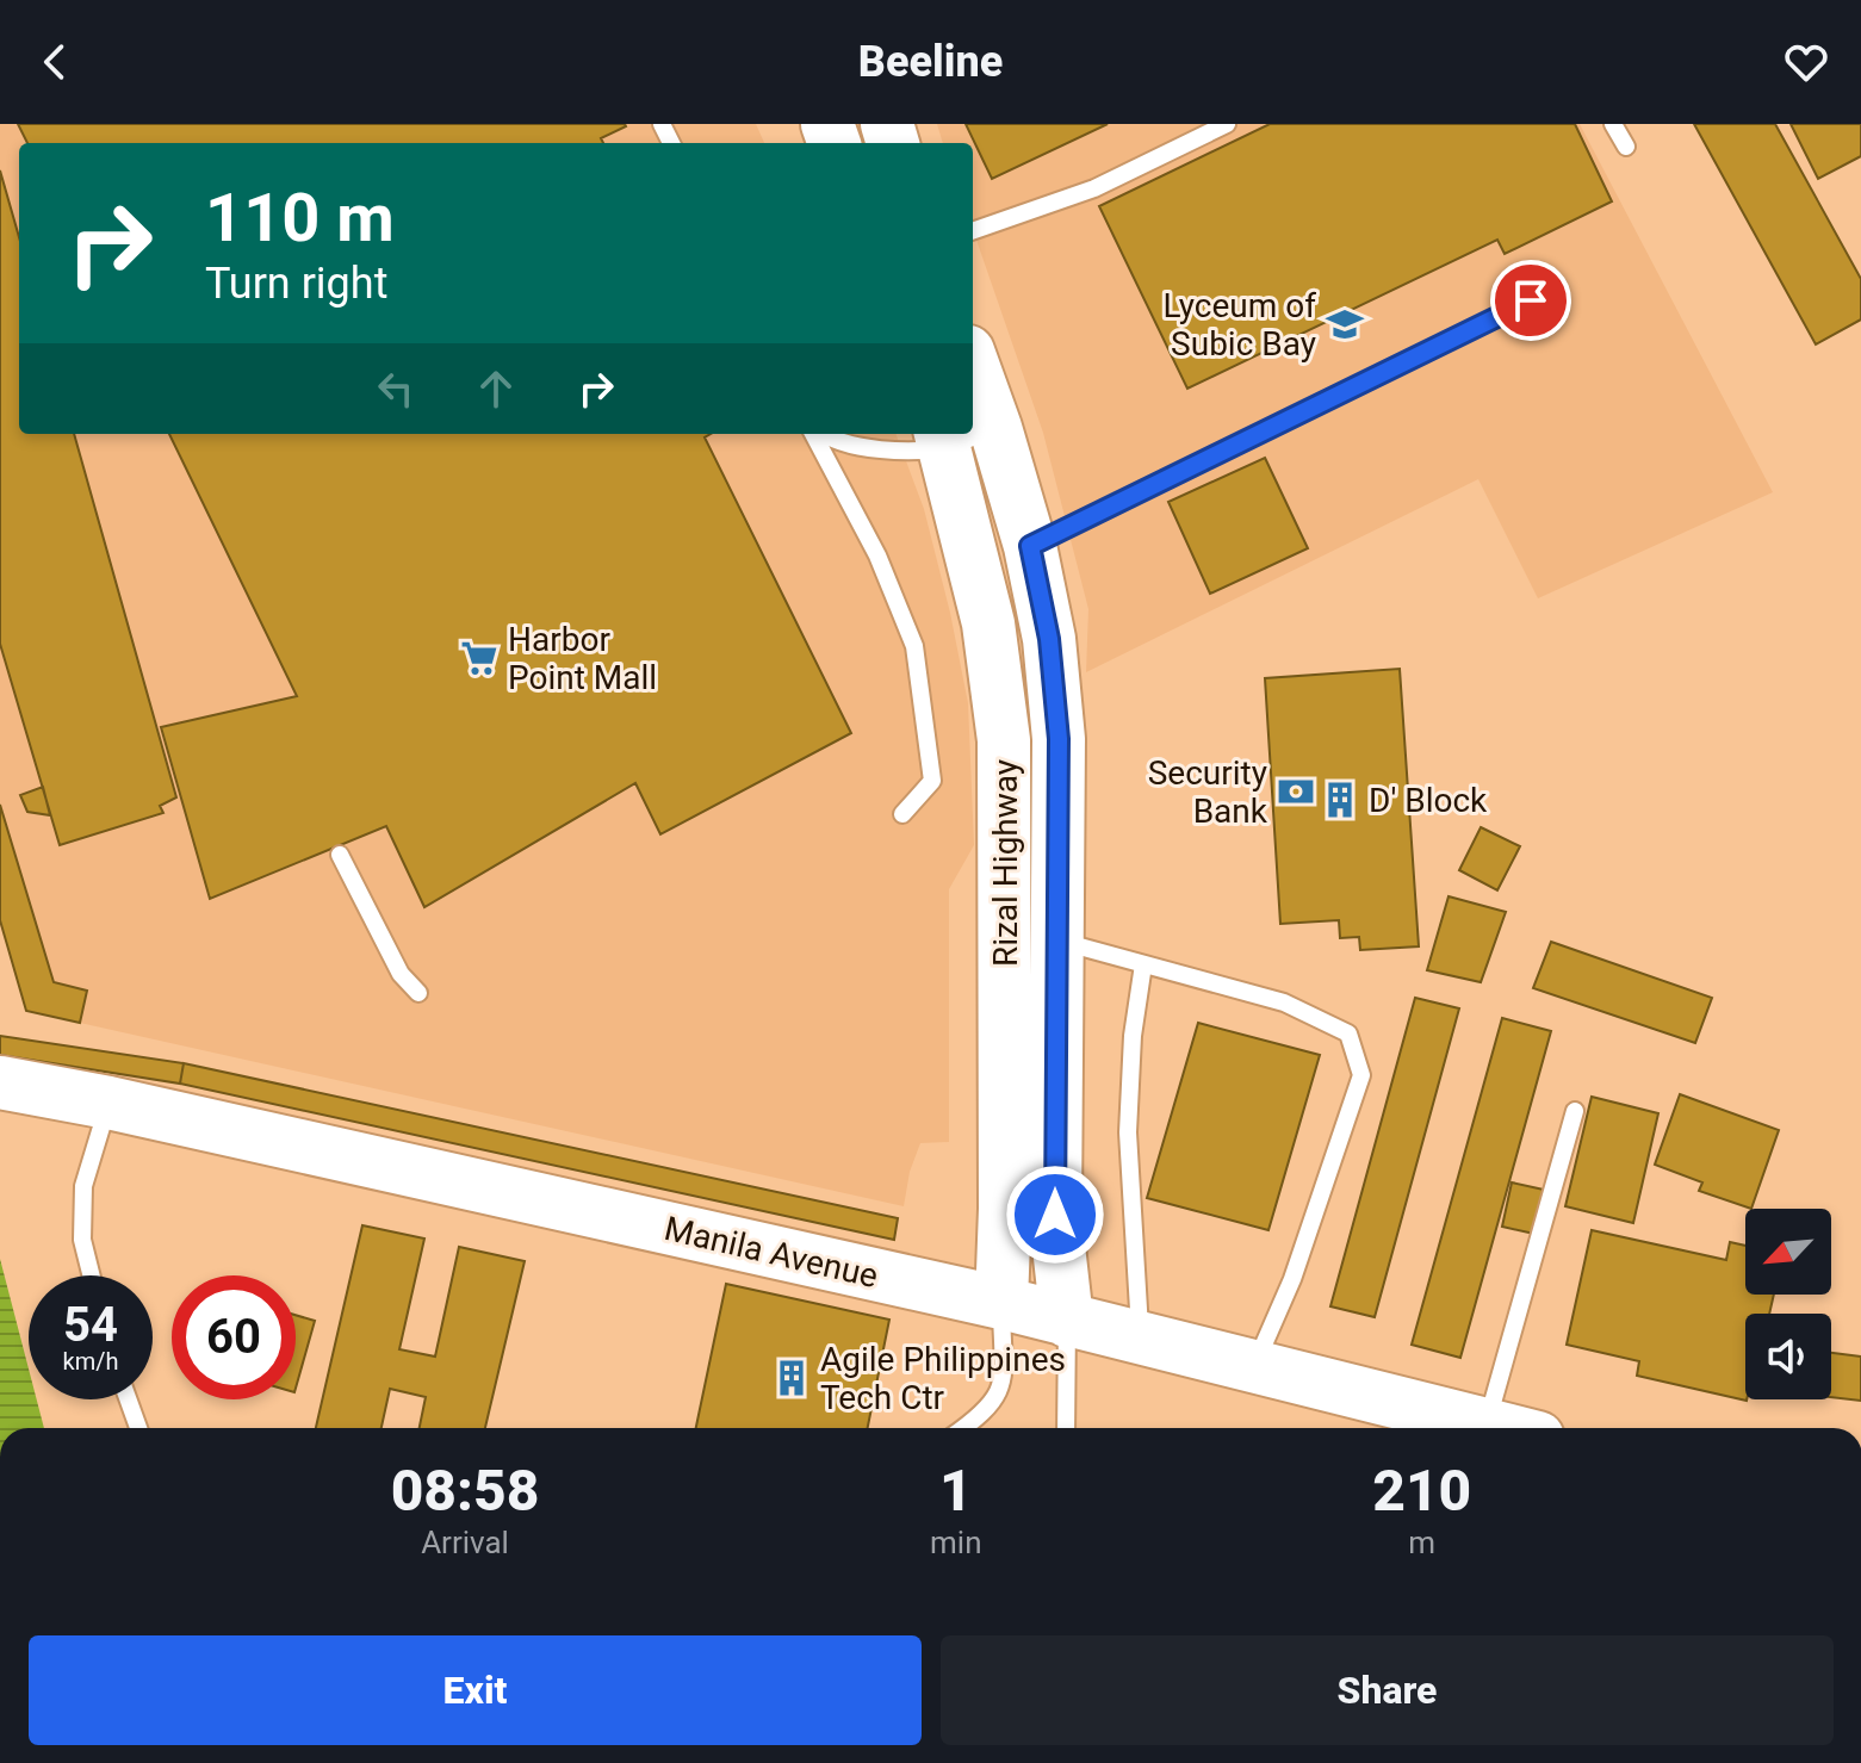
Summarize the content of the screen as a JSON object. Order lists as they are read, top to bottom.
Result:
{
  "streets": {
    "main road": ["Rizal Highway", "Manila Avenue"]
  },
  "crossings": [
    ["Rizal Highway", "Manila Avenue"]
  ],
  "places": {
    "school or university": ["Lyceum of Subic Bay"],
    "supermarket": ["Harbor Point Mall"],
    "bank": ["Security Bank"],
    "building": ["D' Block", "Agile Philippines Tech Ctr"]
  },
  "north": "bottom left",
  "page": {
    "header": "Beeline",
    "turn": ["110 m", "Turn right"],
    "speed": "54 km/h",
    "limit": "60",
    "eta": [
      "08:58",
      "Arrival",
      "1",
      "min",
      "210",
      "m"
    ],
    "buttons": ["Exit", "Share"]
  }
}
